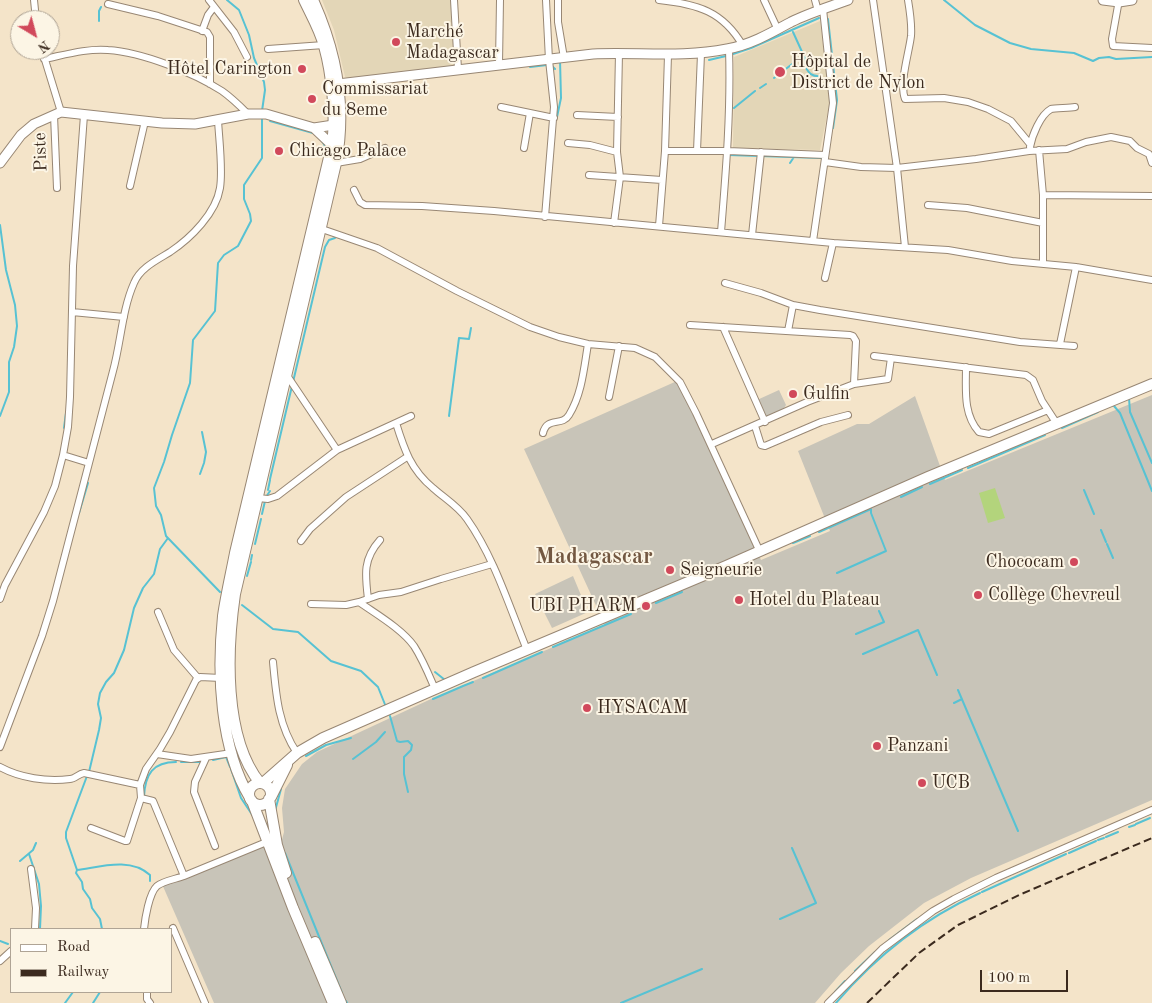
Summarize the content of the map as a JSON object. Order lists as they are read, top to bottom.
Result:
{
  "streets": {
    "street": ["Piste"]
  },
  "districts": ["Madagascar"],
  "places": [
    "Marché Madagascar",
    "Hôtel Carington",
    "Hôpital de District de Nylon",
    "Commissariat du 8eme",
    "Chicago Palace",
    "Gulfin",
    "Chococam",
    "Seigneurie",
    "Collège Chevreul",
    "Hotel du Plateau",
    "UBI PHARM",
    "HYSACAM",
    "Panzani",
    "UCB"
  ],
  "legend": ["Road", "Railway"],
  "scale_bar": "100 m",
  "north": "bottom right"
}
